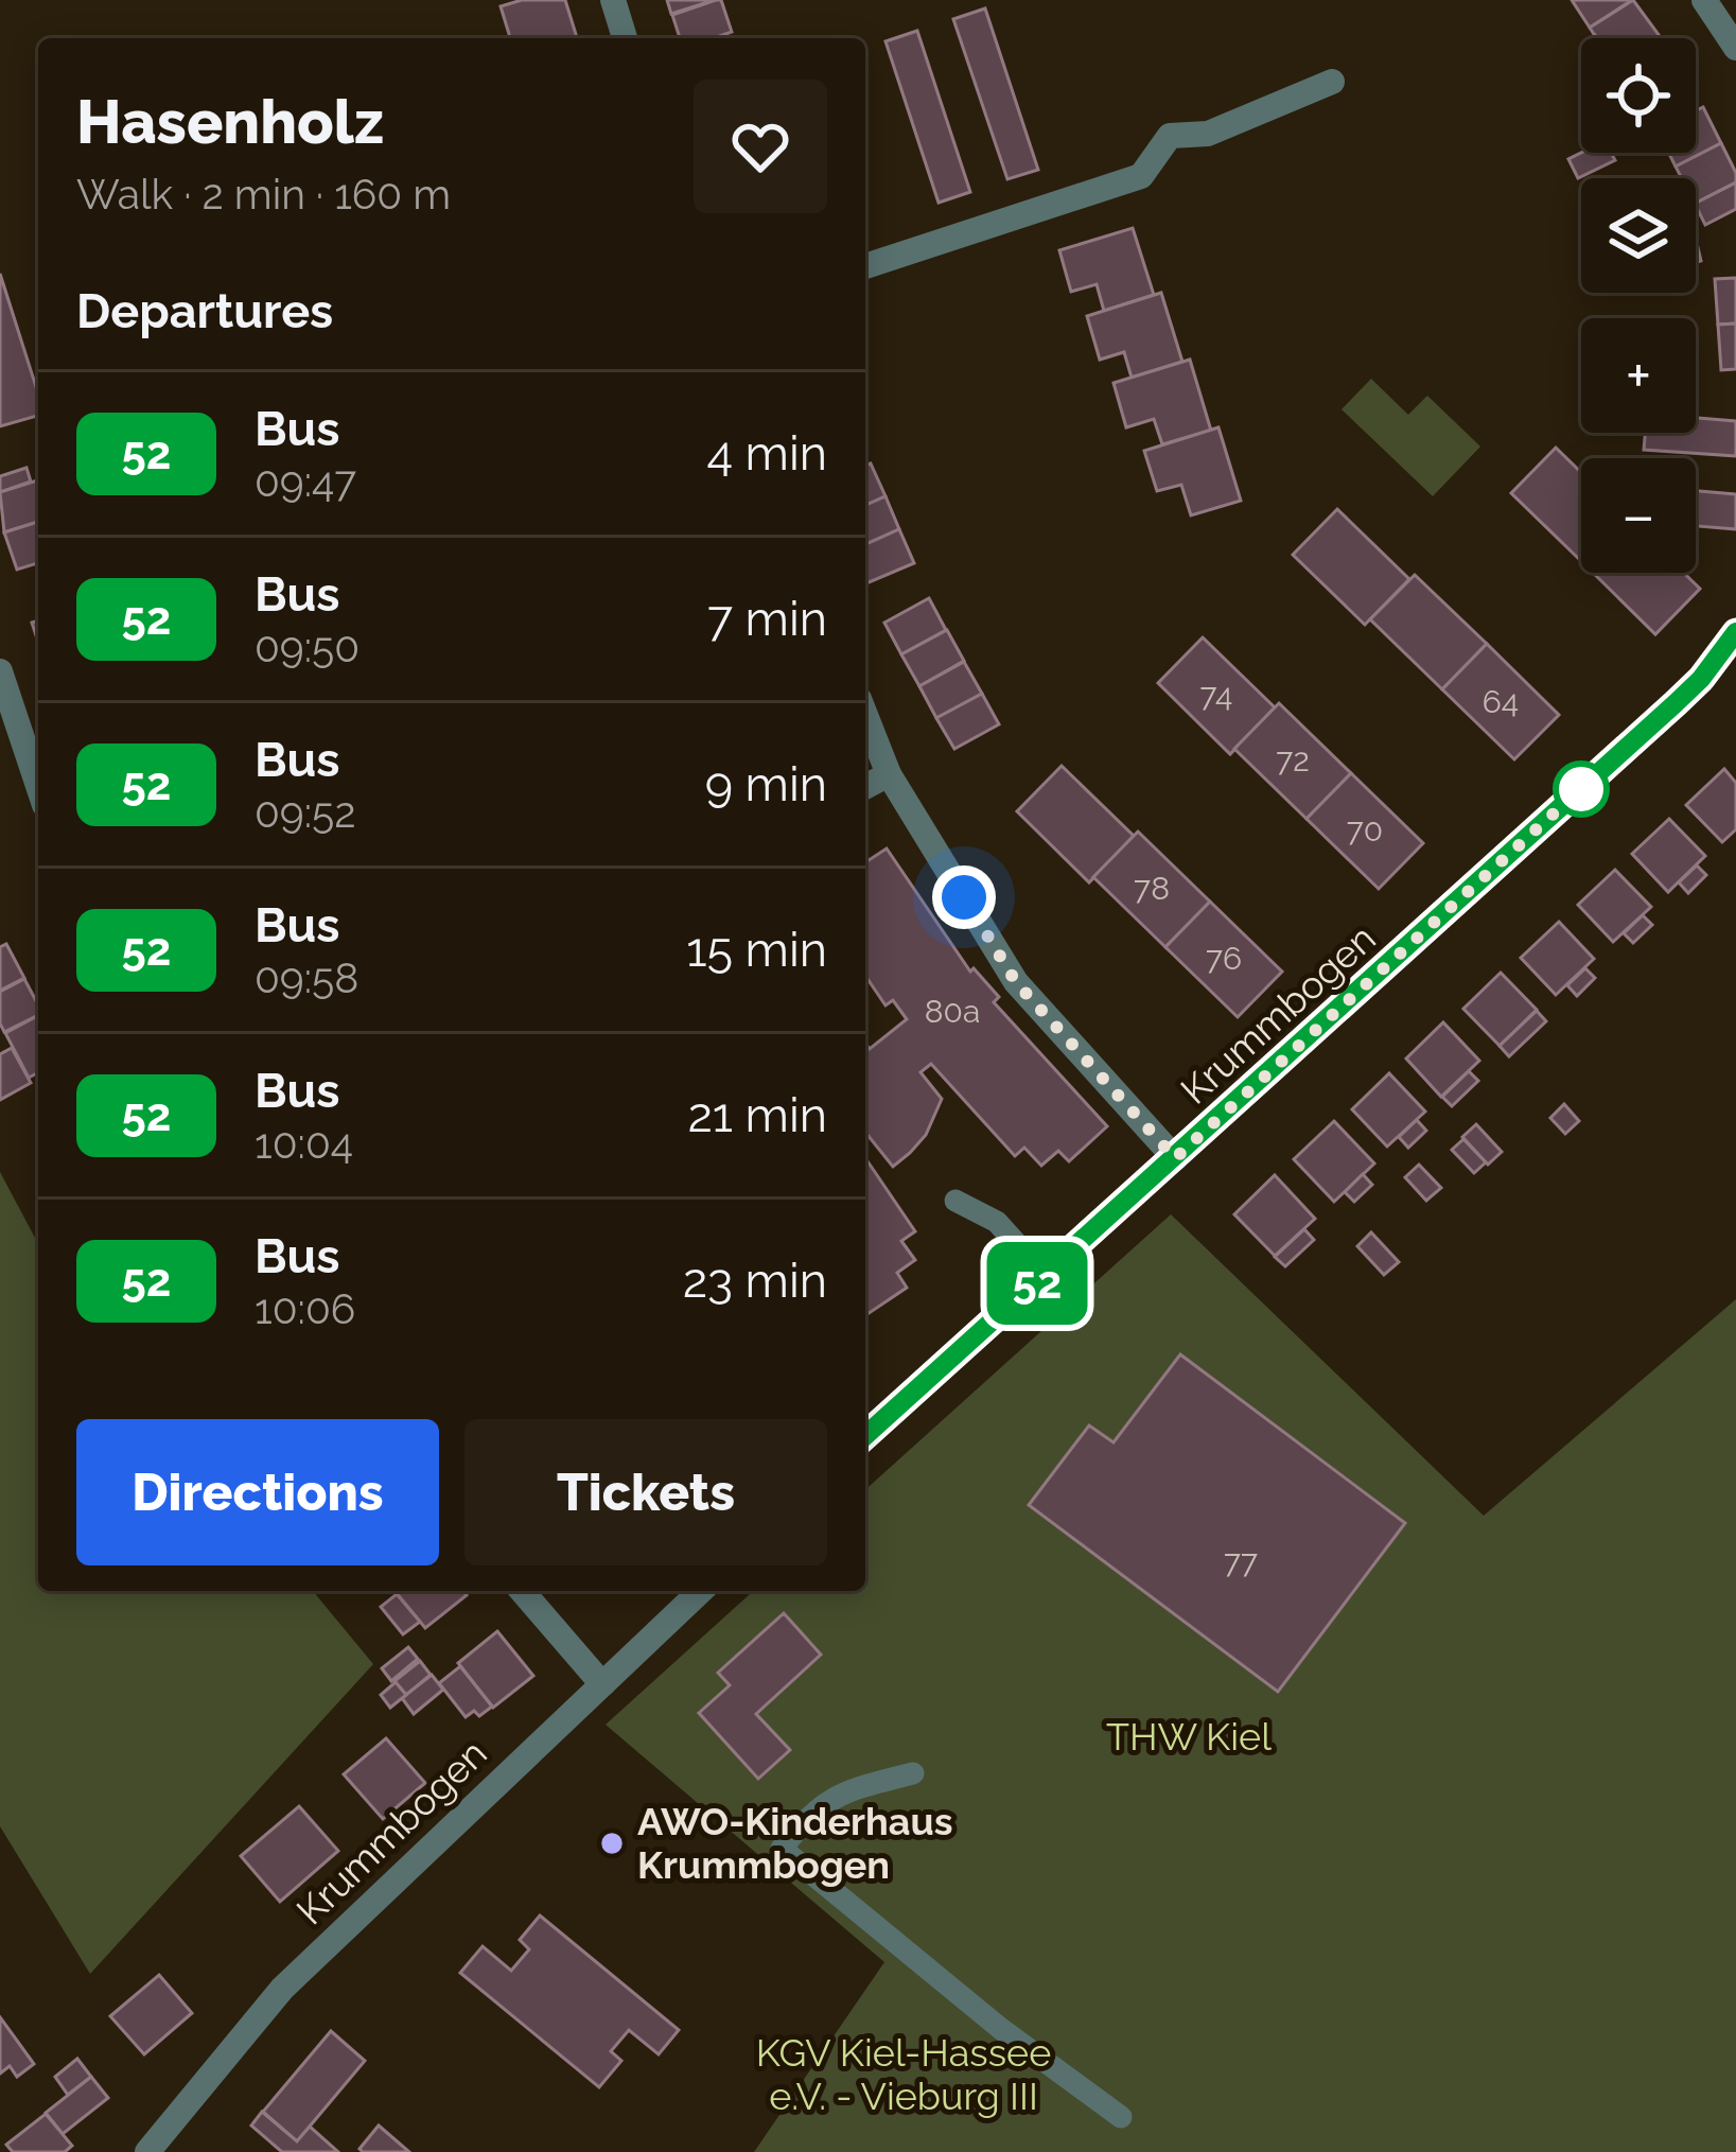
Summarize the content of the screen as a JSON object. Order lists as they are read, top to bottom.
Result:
{
  "streets": {
    "street": ["Krummbogen"]
  },
  "parks": ["THW Kiel", "KGV Kiel-Hassee e.V. - Vieburg III"],
  "places": ["AWO-Kinderhaus Krummbogen"],
  "lines": ["bus line 52"],
  "house_numbers": [
    "74",
    "64",
    "72",
    "70",
    "78",
    "76",
    "80a",
    "77"
  ],
  "page": {
    "on_map": "52",
    "map_buttons": ["+", "−"],
    "heading": [
      ["Hasenholz", "Walk · 2 min · 160 m"],
      "Departures"
    ],
    "list": [
      {
        "mark": "52",
        "name": "Bus",
        "note": "09:47",
        "value": "4 min"
      },
      {
        "mark": "52",
        "name": "Bus",
        "note": "09:50",
        "value": "7 min"
      },
      {
        "mark": "52",
        "name": "Bus",
        "note": "09:52",
        "value": "9 min"
      },
      {
        "mark": "52",
        "name": "Bus",
        "note": "09:58",
        "value": "15 min"
      },
      {
        "mark": "52",
        "name": "Bus",
        "note": "10:04",
        "value": "21 min"
      },
      {
        "mark": "52",
        "name": "Bus",
        "note": "10:06",
        "value": "23 min"
      }
    ],
    "buttons": ["Directions", "Tickets"]
  }
}
